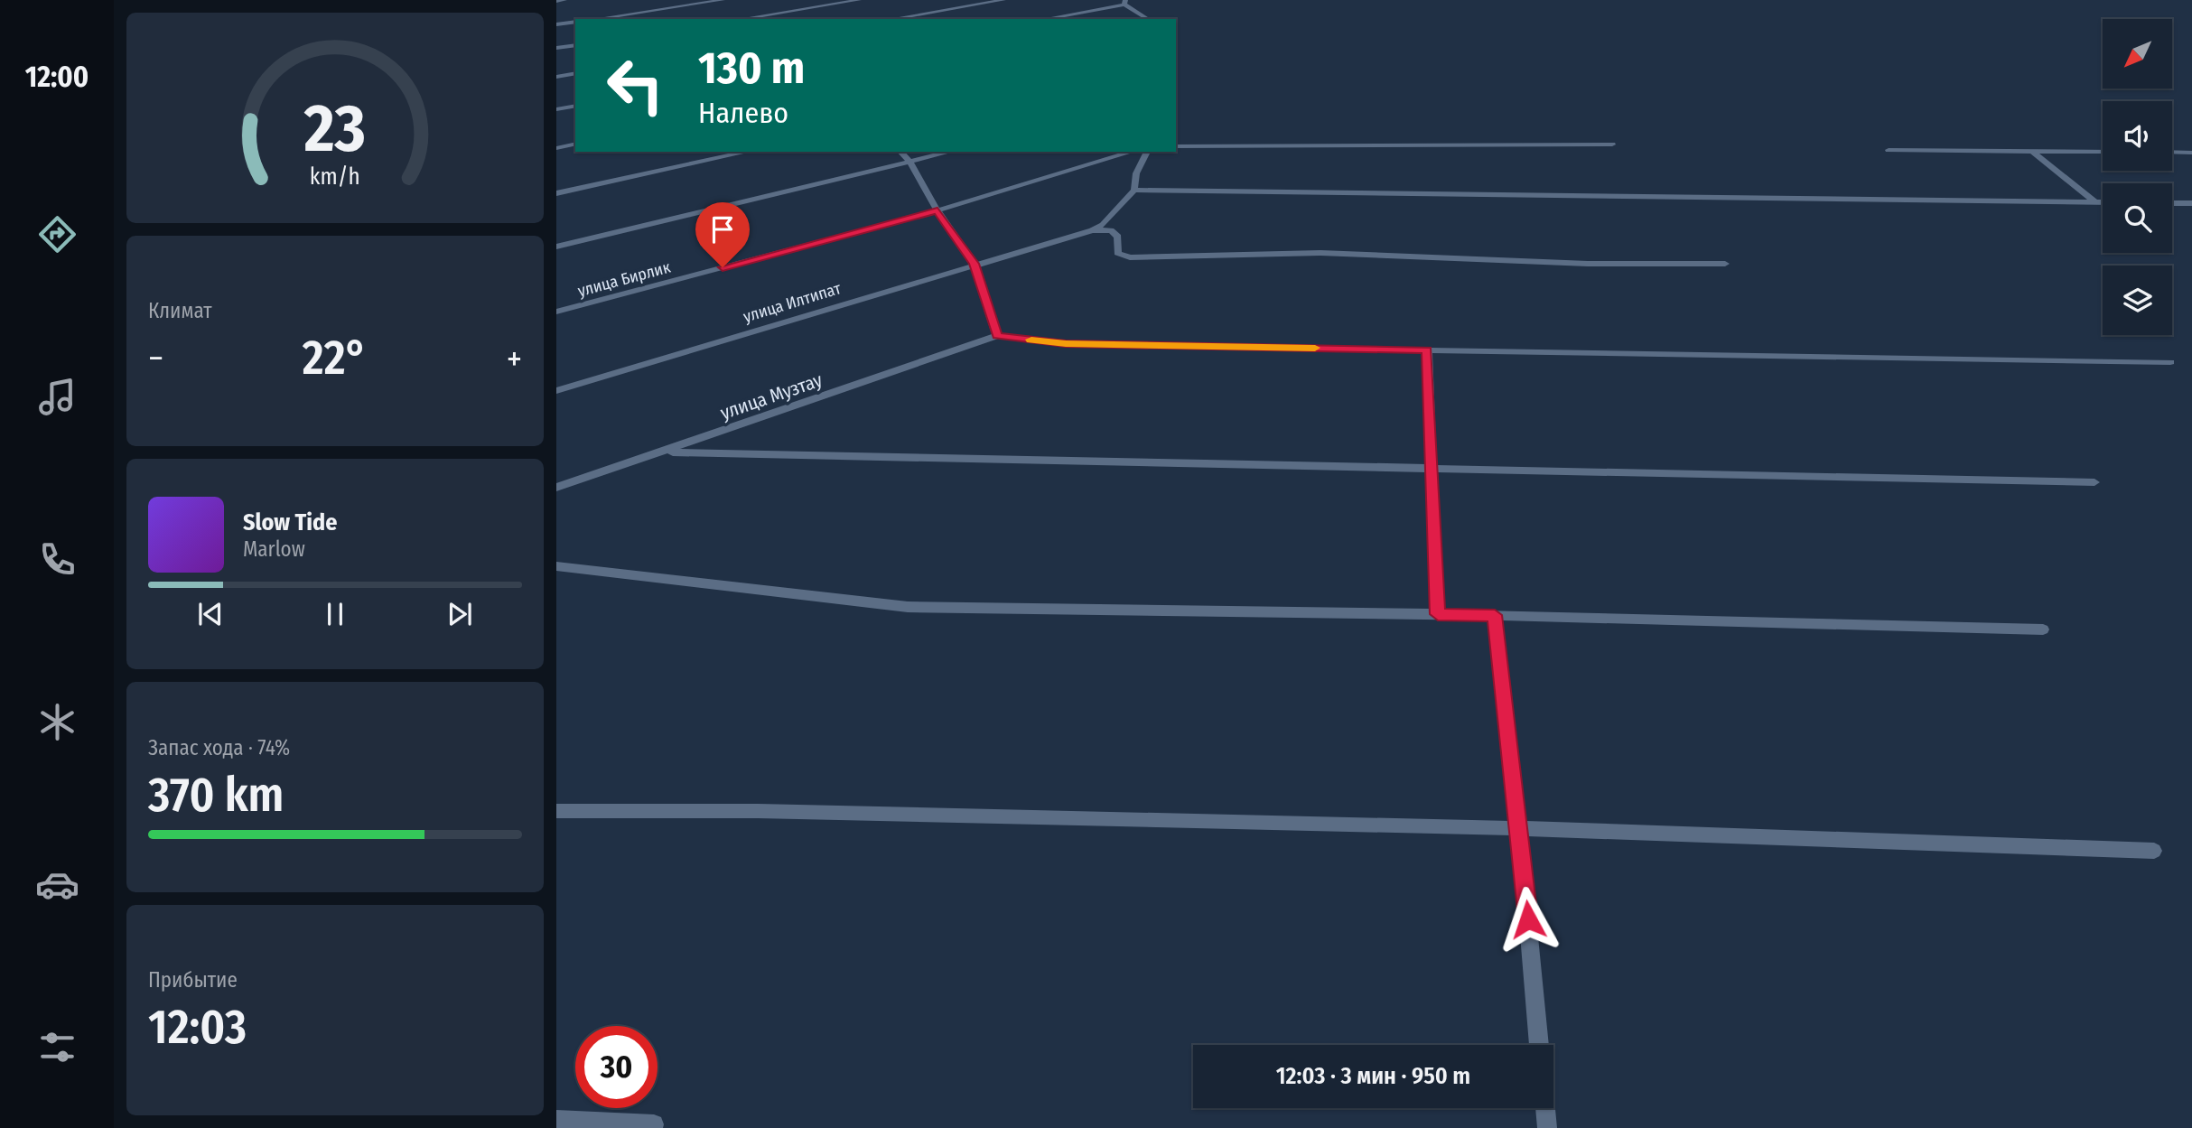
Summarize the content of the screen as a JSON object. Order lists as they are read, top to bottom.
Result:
{
  "streets": {
    "street": ["улица Бирлик", "улица Илтипат", "улица Музтау"]
  },
  "north": "bottom left",
  "page": {
    "tabs": "12:00",
    "turn": ["130 m", "Налево"],
    "tile": [
      "Климат",
      ["Запас хода · 74%", "370 km"],
      ["Прибытие", "12:03"]
    ],
    "heat": ["−", "22°", "+"],
    "song": ["Slow Tide", "Marlow"],
    "limit": "30",
    "trip": "12:03 · 3 мин · 950 m",
    "gauge": ["23", "km/h"]
  }
}
